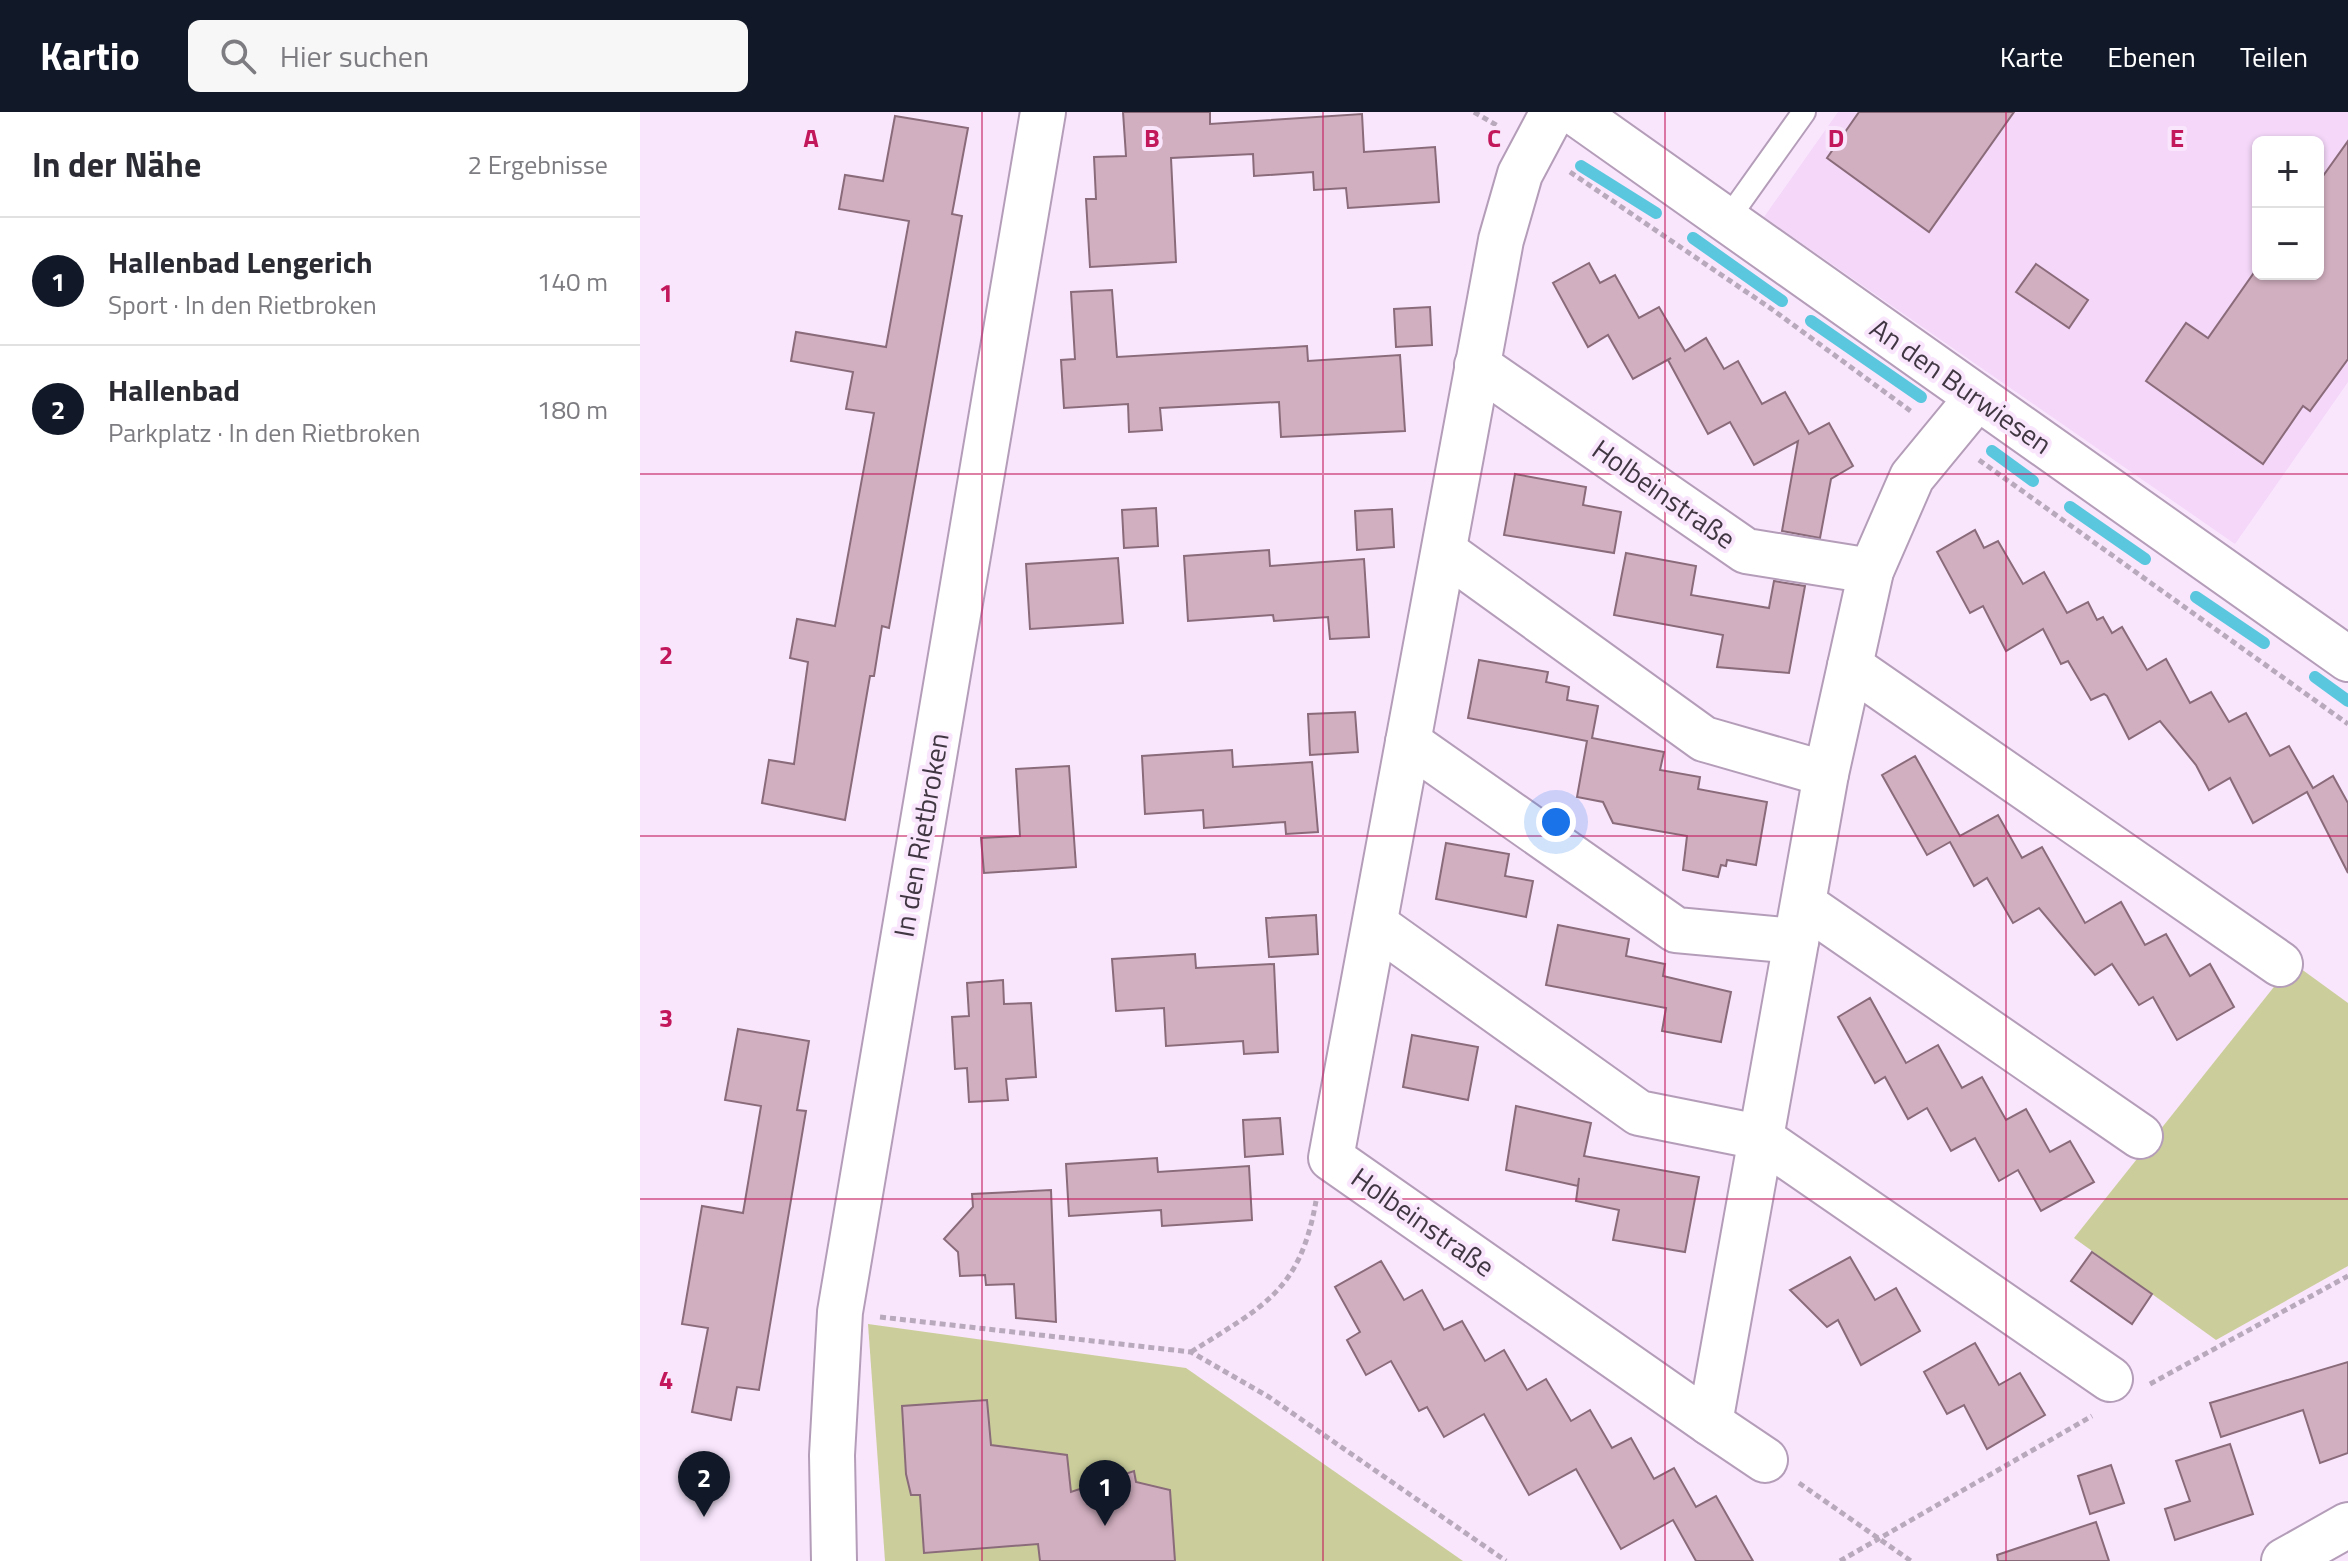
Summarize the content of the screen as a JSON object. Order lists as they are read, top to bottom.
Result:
{
  "streets": {
    "street": ["An den Burwiesen", "Holbeinstraße", "In den Rietbroken"]
  },
  "page": {
    "header": "Kartio",
    "search": "Hier suchen",
    "nav": ["Karte", "Ebenen", "Teilen"],
    "heading": ["In der Nähe", "2 Ergebnisse"],
    "map_buttons": ["+", "−"],
    "list": [
      {
        "mark": "1",
        "name": "Hallenbad Lengerich",
        "note": "Sport · In den Rietbroken",
        "value": "140 m"
      },
      {
        "mark": "2",
        "name": "Hallenbad",
        "note": "Parkplatz · In den Rietbroken",
        "value": "180 m"
      }
    ],
    "pins": ["2", "1"]
  },
  "grid": {
    "columns": [
      "A",
      "B",
      "C",
      "D",
      "E"
    ],
    "rows": [
      "1",
      "2",
      "3",
      "4"
    ]
  }
}
